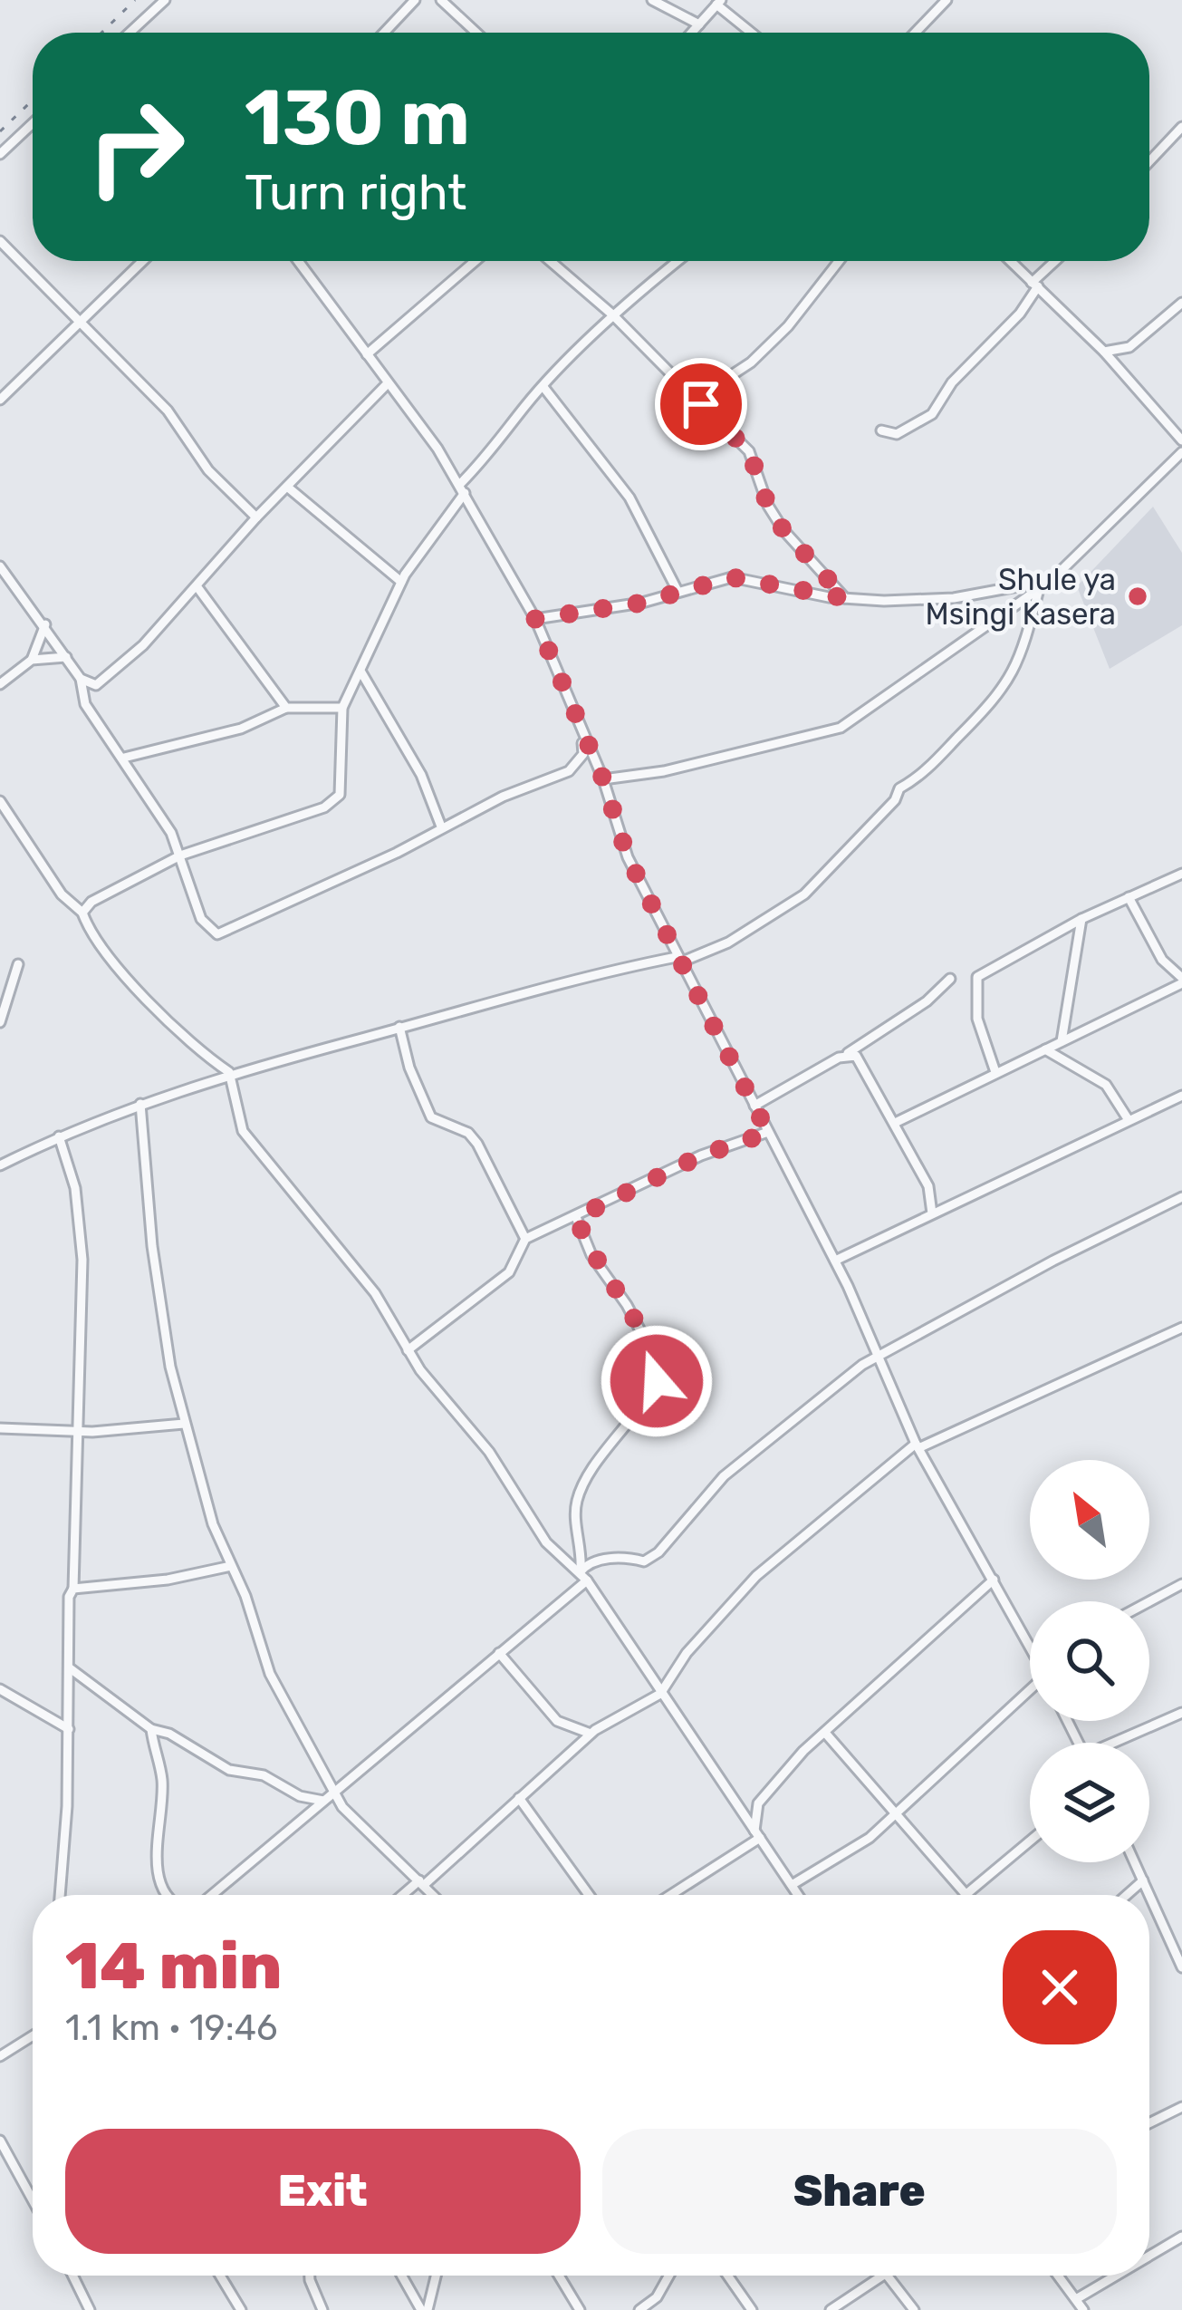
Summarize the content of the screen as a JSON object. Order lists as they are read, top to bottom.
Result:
{
  "places": ["Shule ya Msingi Kasera"],
  "north": "top left",
  "page": {
    "turn": ["130 m", "Turn right"],
    "heading": ["14 min", "1.1 km · 19:46"],
    "buttons": ["Exit", "Share"]
  }
}
